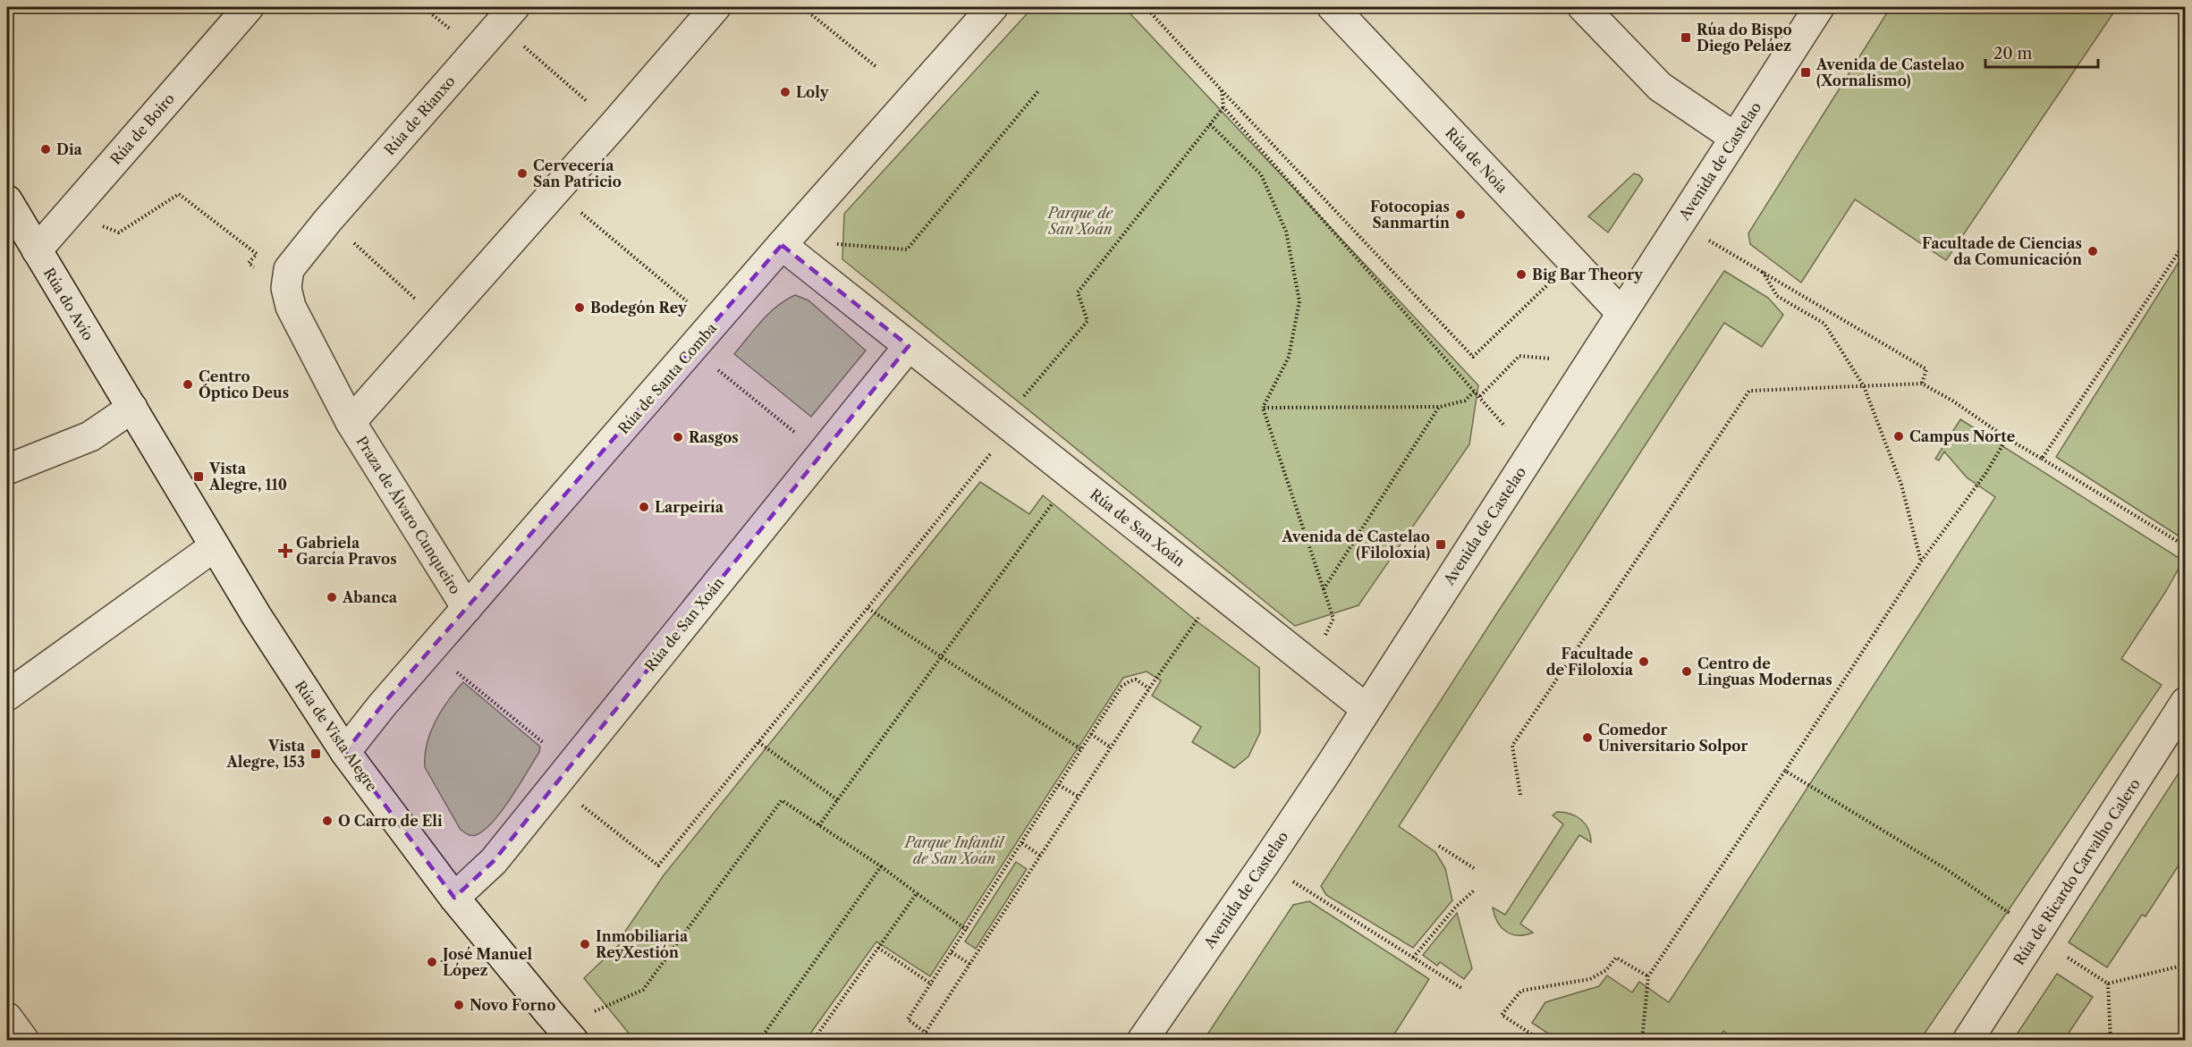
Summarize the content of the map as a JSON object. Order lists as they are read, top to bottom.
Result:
{
  "streets": {
    "street": [
      "Rúa de Rianxo",
      "Rúa de Boiro",
      "Rúa de Noia",
      "Avenida de Castelao",
      "Rúa do Avío",
      "Rúa de Santa Comba",
      "Praza de Álvaro Cunqueiro",
      "Rúa de San Xoán",
      "Rúa de Vista Alegre",
      "Rúa de Ricardo Carvalho Calero"
    ]
  },
  "crossings": [
    ["Rúa de Rianxo", "Praza de Álvaro Cunqueiro"],
    ["Rúa de Boiro", "Rúa do Avío"],
    ["Rúa de Noia", "Avenida de Castelao"],
    ["Avenida de Castelao", "Rúa de San Xoán"],
    ["Rúa do Avío", "Rúa de Vista Alegre"],
    ["Rúa de Santa Comba", "Praza de Álvaro Cunqueiro"],
    ["Rúa de Santa Comba", "Rúa de San Xoán"],
    ["Rúa de Santa Comba", "Rúa de Vista Alegre"],
    ["Rúa de San Xoán", "Rúa de Vista Alegre"]
  ],
  "parks": ["Parque de San Xoán", "Parque Infantil de San Xoán"],
  "places": {
    "transit": [
      "Rúa do Bispo Diego Peláez",
      "Avenida de Castelao (Xornalismo)",
      "Vista Alegre, 110",
      "Avenida de Castelao (Filoloxía)",
      "Vista Alegre, 153"
    ],
    "other": [
      "Loly",
      "Dia",
      "Cervecería San Patricio",
      "Fotocopias Sanmartín",
      "Facultade de Ciencias da Comunicación",
      "Big Bar Theory",
      "Bodegón Rey",
      "Centro Óptico Deus",
      "Campus Norte",
      "Rasgos",
      "Larpeiría",
      "Abanca",
      "Facultade de Filoloxía",
      "Centro de Linguas Modernas",
      "Comedor Universitario Solpor",
      "O Carro de Eli",
      "Inmobiliaria ReyXestión",
      "José Manuel López",
      "Novo Forno"
    ],
    "health": ["Gabriela García Pravos"]
  },
  "scale_bar": "20 m"
}
